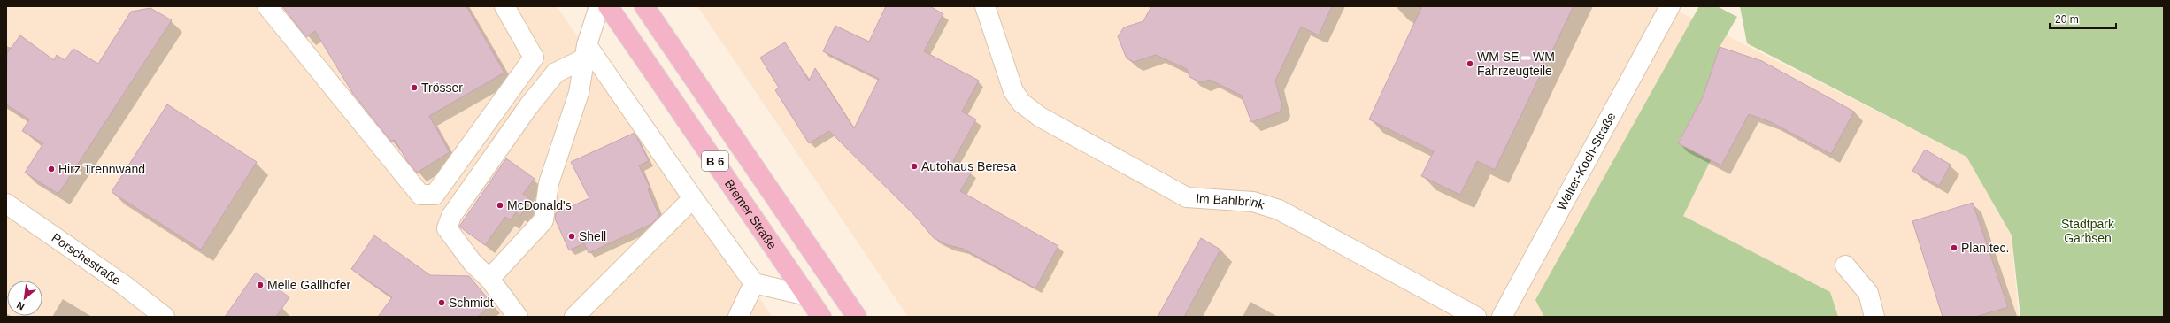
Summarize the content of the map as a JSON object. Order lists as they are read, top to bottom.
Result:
{
  "streets": {
    "main road": ["B 6", "Bremer Straße"],
    "street": ["Walter-Koch-Straße", "Im Bahlbrink", "Porschestraße"]
  },
  "parks": ["Stadtpark Garbsen"],
  "places": [
    "WM SE – WM Fahrzeugteile",
    "Trösser",
    "Autohaus Beresa",
    "Hirz Trennwand",
    "McDonald's",
    "Shell",
    "Plan.tec.",
    "Melle Gallhöfer",
    "Schmidt"
  ],
  "scale_bar": "20 m",
  "north": "bottom left"
}
